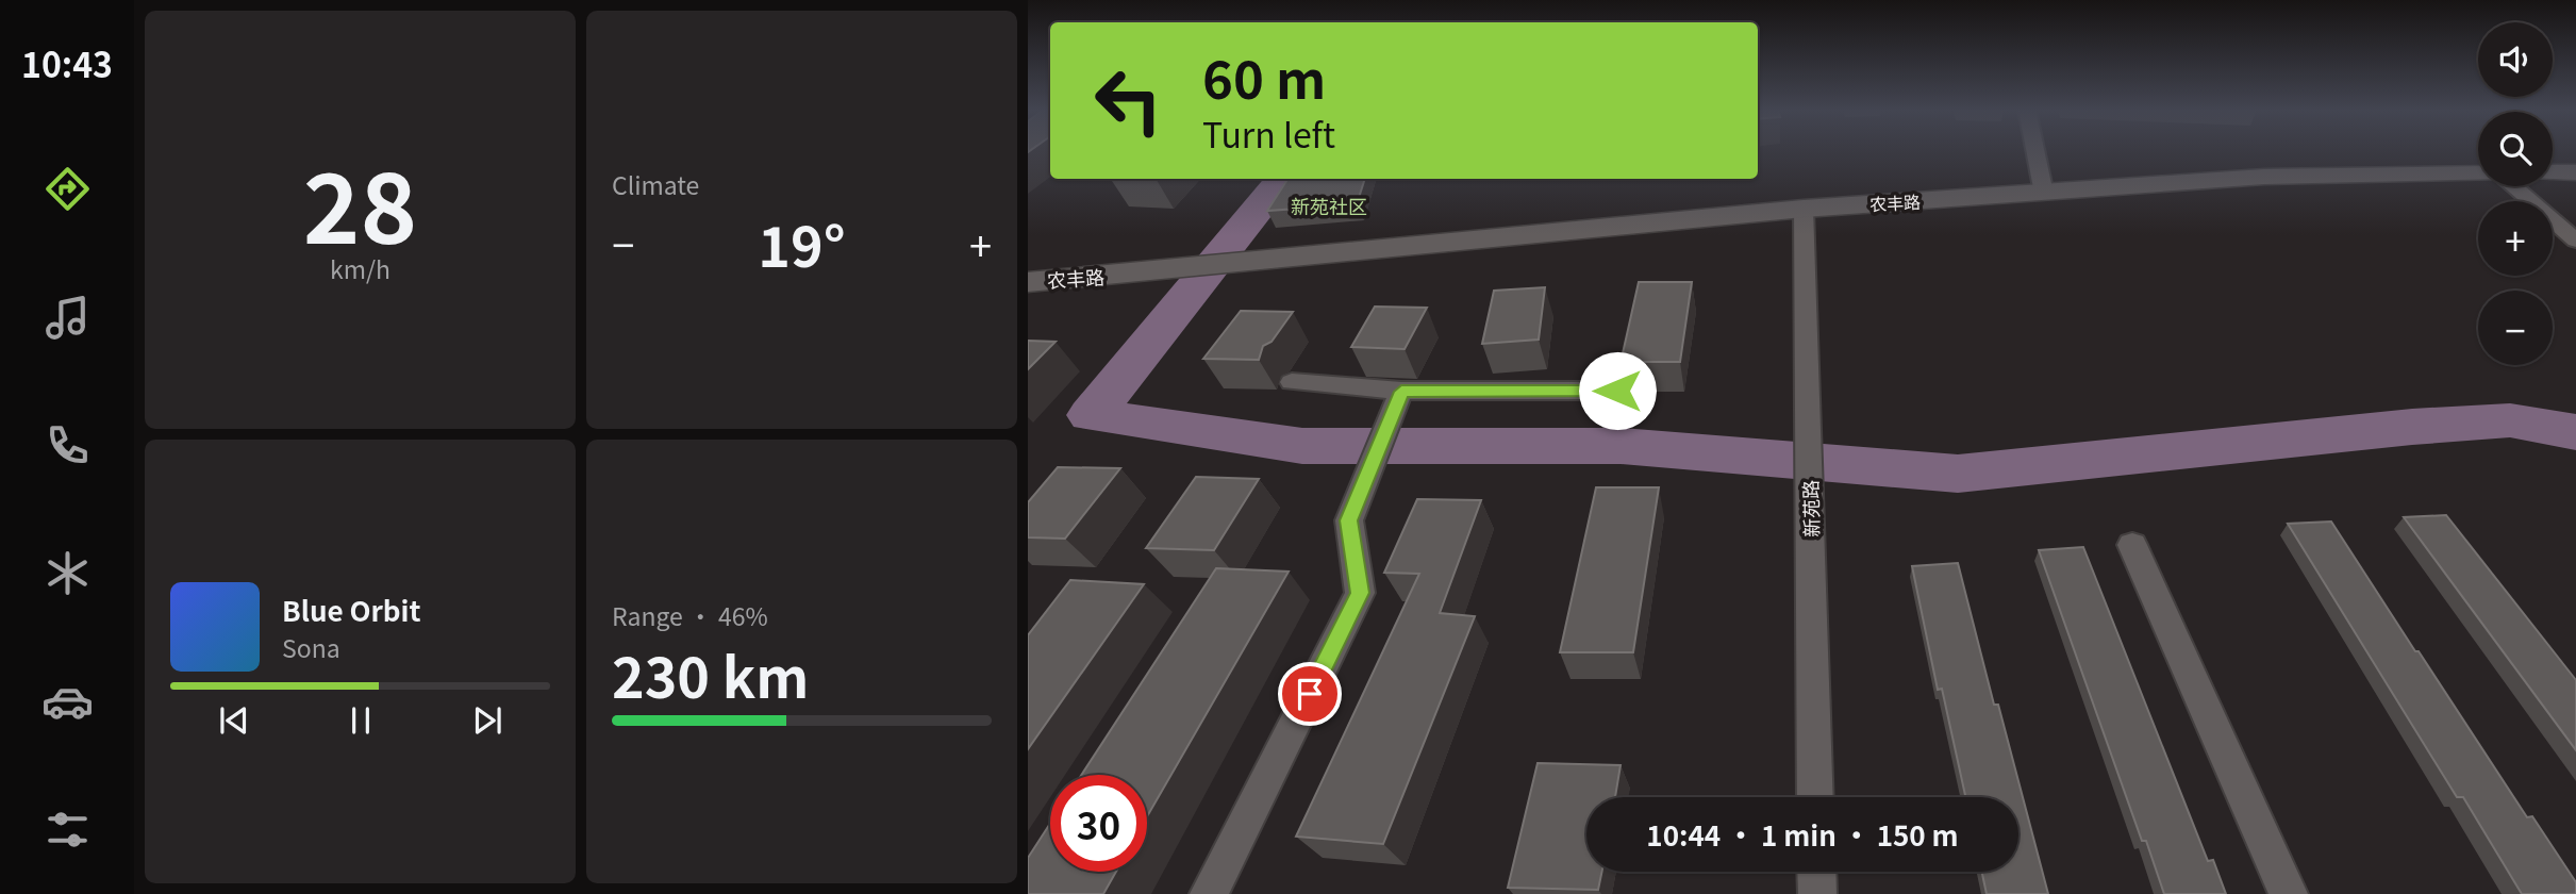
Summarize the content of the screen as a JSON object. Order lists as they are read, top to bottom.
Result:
{
  "streets": {
    "main road": ["农丰路"],
    "street": ["新苑路"]
  },
  "crossings": [
    ["农丰路", "新苑路"]
  ],
  "districts": ["新苑社区"],
  "page": {
    "tabs": "10:43",
    "tile": [
      ["28", "km/h"],
      "Climate",
      ["Range · 46%", "230 km"]
    ],
    "map_buttons": ["+", "−"],
    "turn": ["60 m", "Turn left"],
    "heat": ["−", "19°", "+"],
    "song": ["Blue Orbit", "Sona"],
    "limit": "30",
    "trip": "10:44 · 1 min · 150 m"
  }
}
